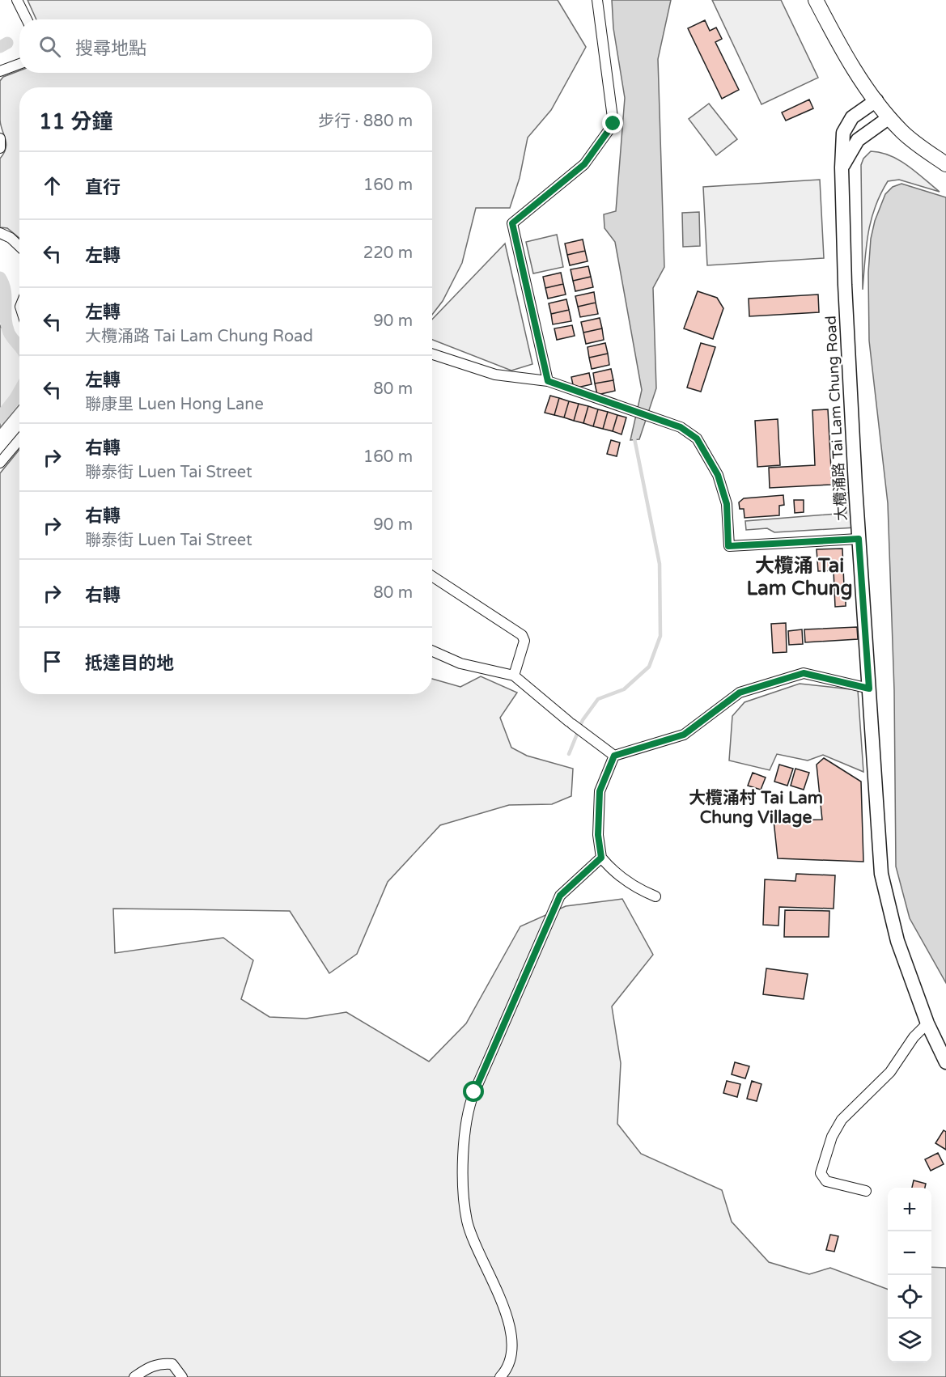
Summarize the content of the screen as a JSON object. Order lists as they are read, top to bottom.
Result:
{
  "streets": {
    "street": ["大欖涌路 Tai Lam Chung Road"]
  },
  "districts": ["大欖涌 Tai Lam Chung", "大欖涌村 Tai Lam Chung Village"],
  "page": {
    "search": "搜尋地點",
    "heading": ["11 分鐘", "步行 · 880 m"],
    "list": [
      ["直行", "160 m"],
      ["左轉", "220 m"],
      ["左轉", "大欖涌路 Tai Lam Chung Road", "90 m"],
      ["左轉", "聯康里 Luen Hong Lane", "80 m"],
      ["右轉", "聯泰街 Luen Tai Street", "160 m"],
      ["右轉", "聯泰街 Luen Tai Street", "90 m"],
      ["右轉", "80 m"],
      "抵達目的地"
    ],
    "map_buttons": ["+", "−"]
  }
}
